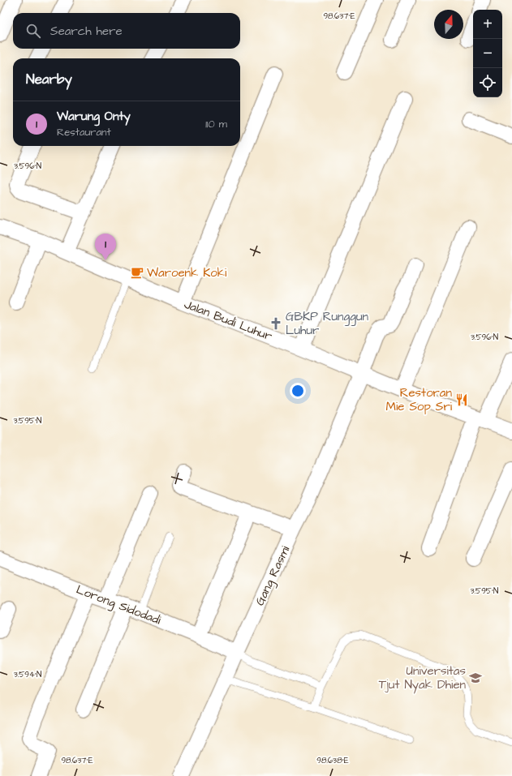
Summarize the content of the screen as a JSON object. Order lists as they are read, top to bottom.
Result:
{
  "streets": {
    "street": ["Jalan Budi Luhur", "Gang Rasmi", "Lorong Sidodadi"]
  },
  "crossings": [
    ["Jalan Budi Luhur", "Gang Rasmi"],
    ["Gang Rasmi", "Lorong Sidodadi"]
  ],
  "places": {
    "cafe": ["Waroenk Koki"],
    "church": ["GBKP Runggun Luhur"],
    "restaurant": ["Restoran Mie Sop Sri"],
    "school or university": ["Universitas Tjut Nyak Dhien"]
  },
  "north": "top",
  "page": {
    "map_buttons": ["+", "−"],
    "search": "Search here",
    "heading": "Nearby",
    "list": [
      {
        "mark": "1",
        "name": "Warung Onty",
        "note": "Restaurant",
        "value": "110 m"
      }
    ],
    "pins": "1"
  },
  "coordinates": [
    "98.637°E",
    "3.596°N",
    "3.595°N",
    "3.594°N",
    "98.638°E"
  ]
}
